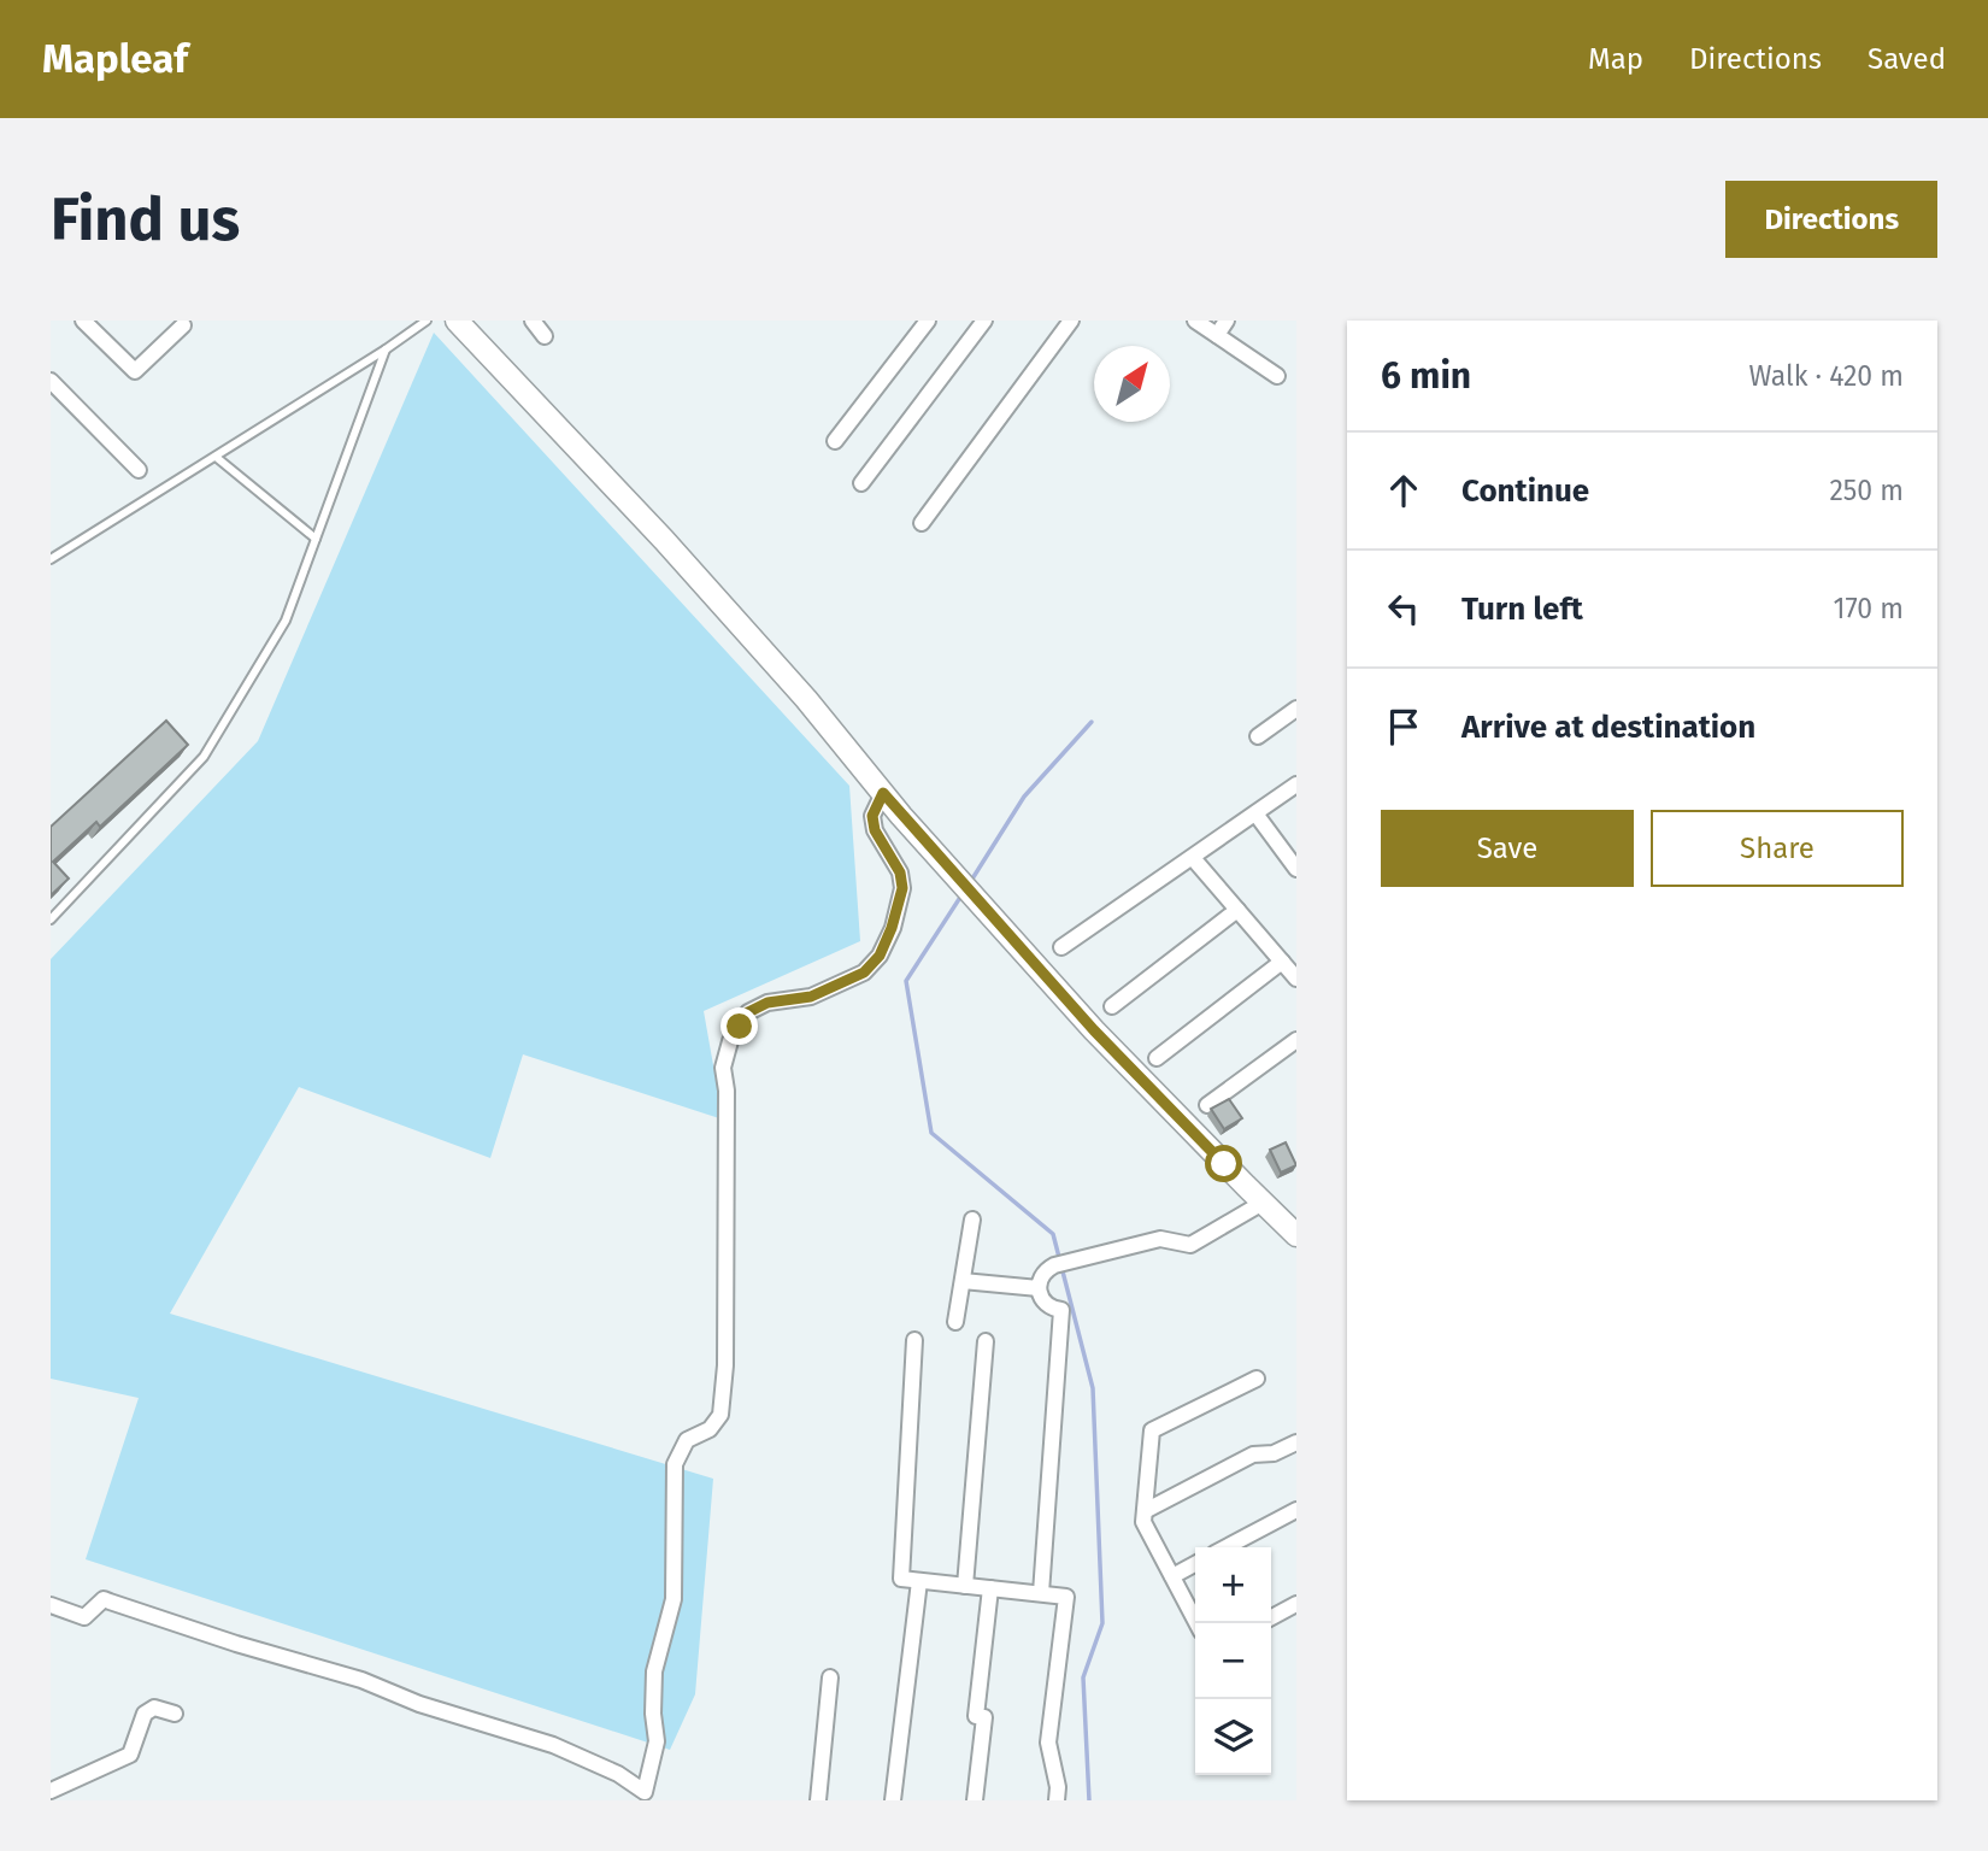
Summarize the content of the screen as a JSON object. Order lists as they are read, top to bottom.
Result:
{
  "north": "top right",
  "page": {
    "header": "Mapleaf",
    "nav": ["Map", "Directions", "Saved"],
    "buttons": [
      "Directions",
      ["Save", "Share"]
    ],
    "title": "Find us",
    "heading": ["6 min", "Walk · 420 m"],
    "list": [
      ["Continue", "250 m"],
      ["Turn left", "170 m"],
      "Arrive at destination"
    ],
    "map_buttons": ["+", "−"]
  }
}
